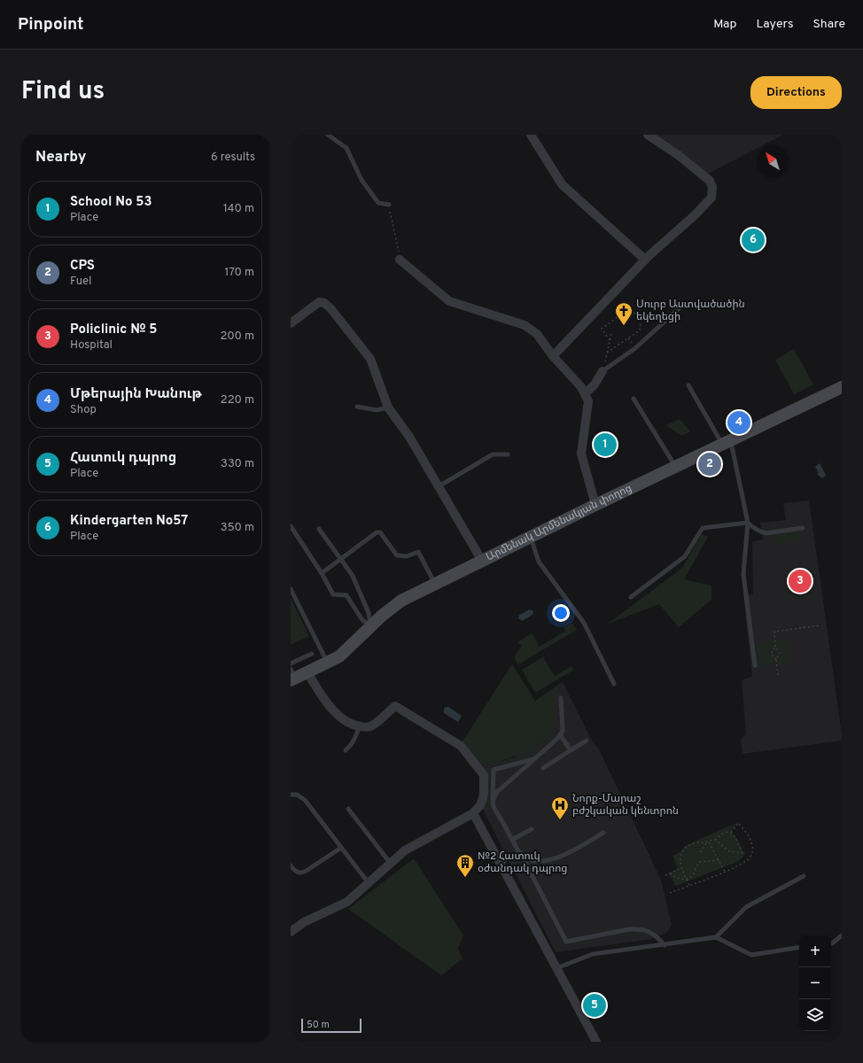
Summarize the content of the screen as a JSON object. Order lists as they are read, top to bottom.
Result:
{
  "streets": {
    "main road": ["Արմենակ Արմենակյան փողոց"]
  },
  "places": {
    "church": ["Սուրբ Աստվածածին եկեղեցի"],
    "hospital": ["Նորք-Մարաշ բժշկական կենտրոն"],
    "building": ["№2 Հատուկ օժանդակ դպրոց"]
  },
  "scale_bar": "50 m",
  "north": "top left",
  "page": {
    "header": "Pinpoint",
    "nav": ["Map", "Layers", "Share"],
    "title": "Find us",
    "buttons": "Directions",
    "heading": ["Nearby", "6 results"],
    "list": [
      {
        "mark": "1",
        "name": "School No 53",
        "note": "Place",
        "value": "140 m"
      },
      {
        "mark": "2",
        "name": "CPS",
        "note": "Fuel",
        "value": "170 m"
      },
      {
        "mark": "3",
        "name": "Policlinic № 5",
        "note": "Hospital",
        "value": "200 m"
      },
      {
        "mark": "4",
        "name": "Մթերային Խանութ",
        "note": "Shop",
        "value": "220 m"
      },
      {
        "mark": "5",
        "name": "Հատուկ դպրոց",
        "note": "Place",
        "value": "330 m"
      },
      {
        "mark": "6",
        "name": "Kindergarten No57",
        "note": "Place",
        "value": "350 m"
      }
    ],
    "pins": [
      "6",
      "4",
      "1",
      "2",
      "3",
      "5"
    ],
    "map_buttons": ["+", "−"],
    "scale": "50 m"
  }
}
